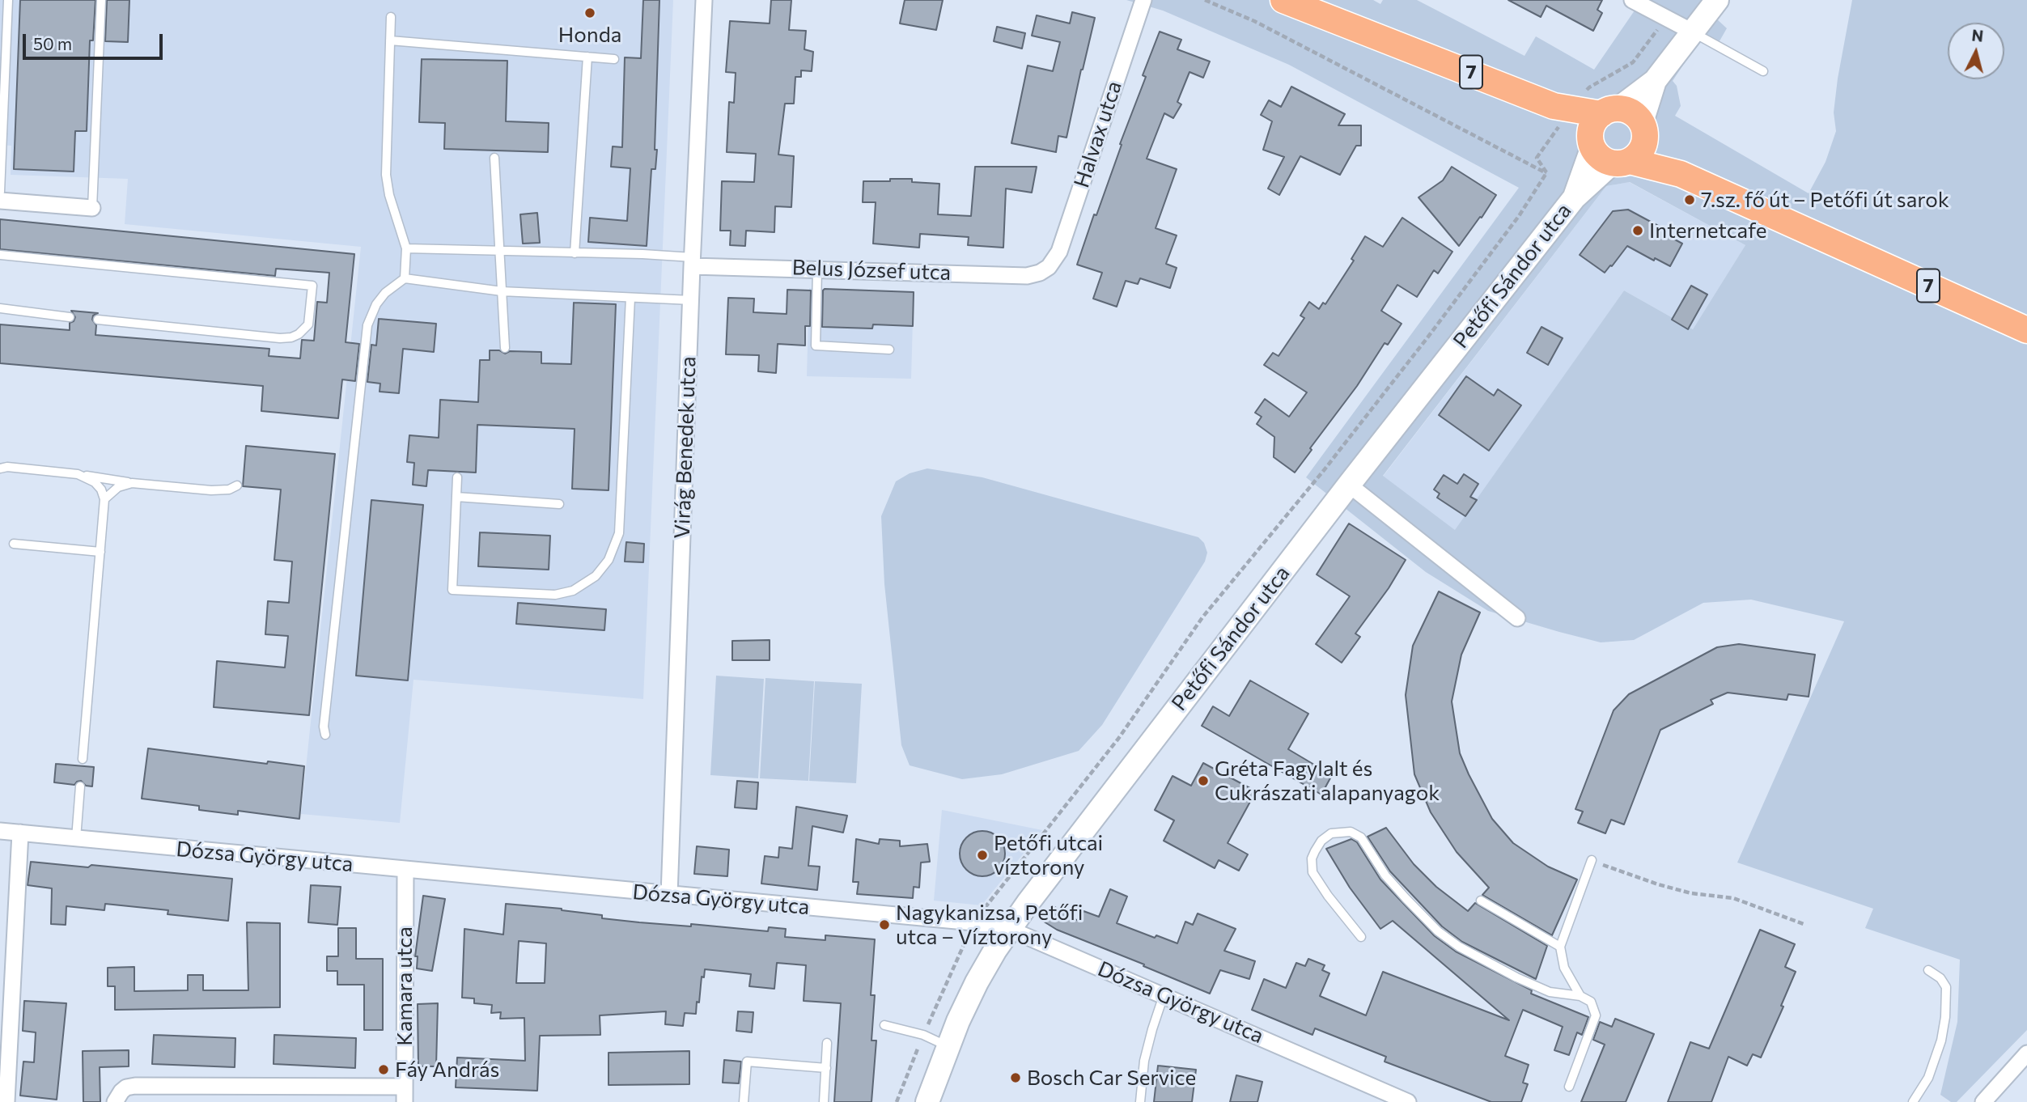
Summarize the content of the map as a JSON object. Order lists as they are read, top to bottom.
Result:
{
  "streets": {
    "main road": ["7"],
    "street": [
      "Halvax utca",
      "Belus József utca",
      "Petőfi Sándor utca",
      "Virág Benedek utca",
      "Dózsa György utca",
      "Kamara utca"
    ]
  },
  "crossings": [
    ["7", "Petőfi Sándor utca"],
    ["Halvax utca", "Belus József utca"],
    ["Belus József utca", "Virág Benedek utca"],
    ["Petőfi Sándor utca", "Dózsa György utca"],
    ["Virág Benedek utca", "Dózsa György utca"],
    ["Dózsa György utca", "Kamara utca"]
  ],
  "places": [
    "Honda",
    "7.sz. fő út – Petőfi út sarok",
    "Internetcafe",
    "Gréta Fagylalt és Cukrászati alapanyagok",
    "Petőfi utcai víztorony",
    "Nagykanizsa, Petőfi utca – Víztorony",
    "Fáy András",
    "Bosch Car Service"
  ],
  "scale_bar": "50 m",
  "north": "top"
}
